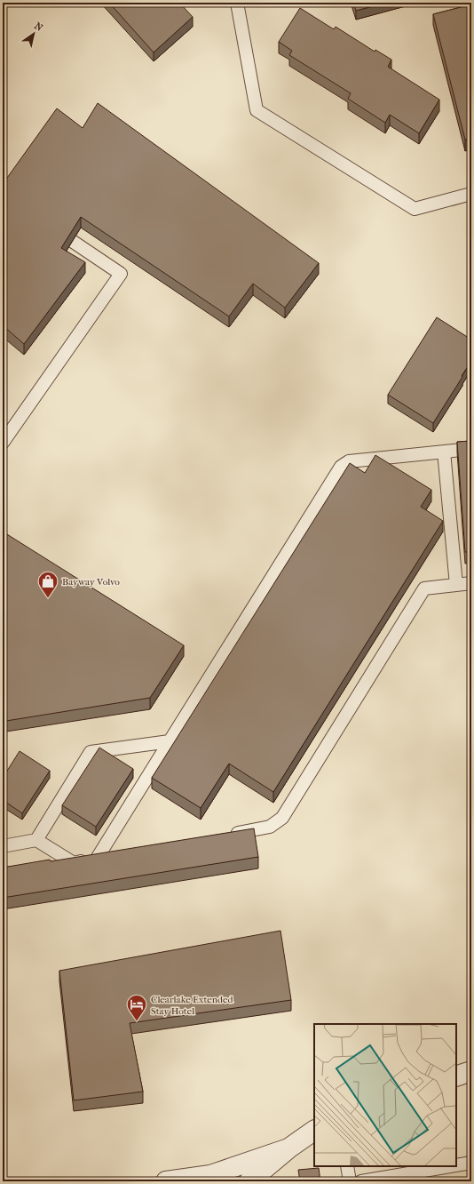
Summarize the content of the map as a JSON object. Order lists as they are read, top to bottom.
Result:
{
  "places": {
    "shop": ["Bayway Volvo"],
    "hotel": ["Clearlake Extended Stay Hotel"]
  },
  "north": "top right"
}
